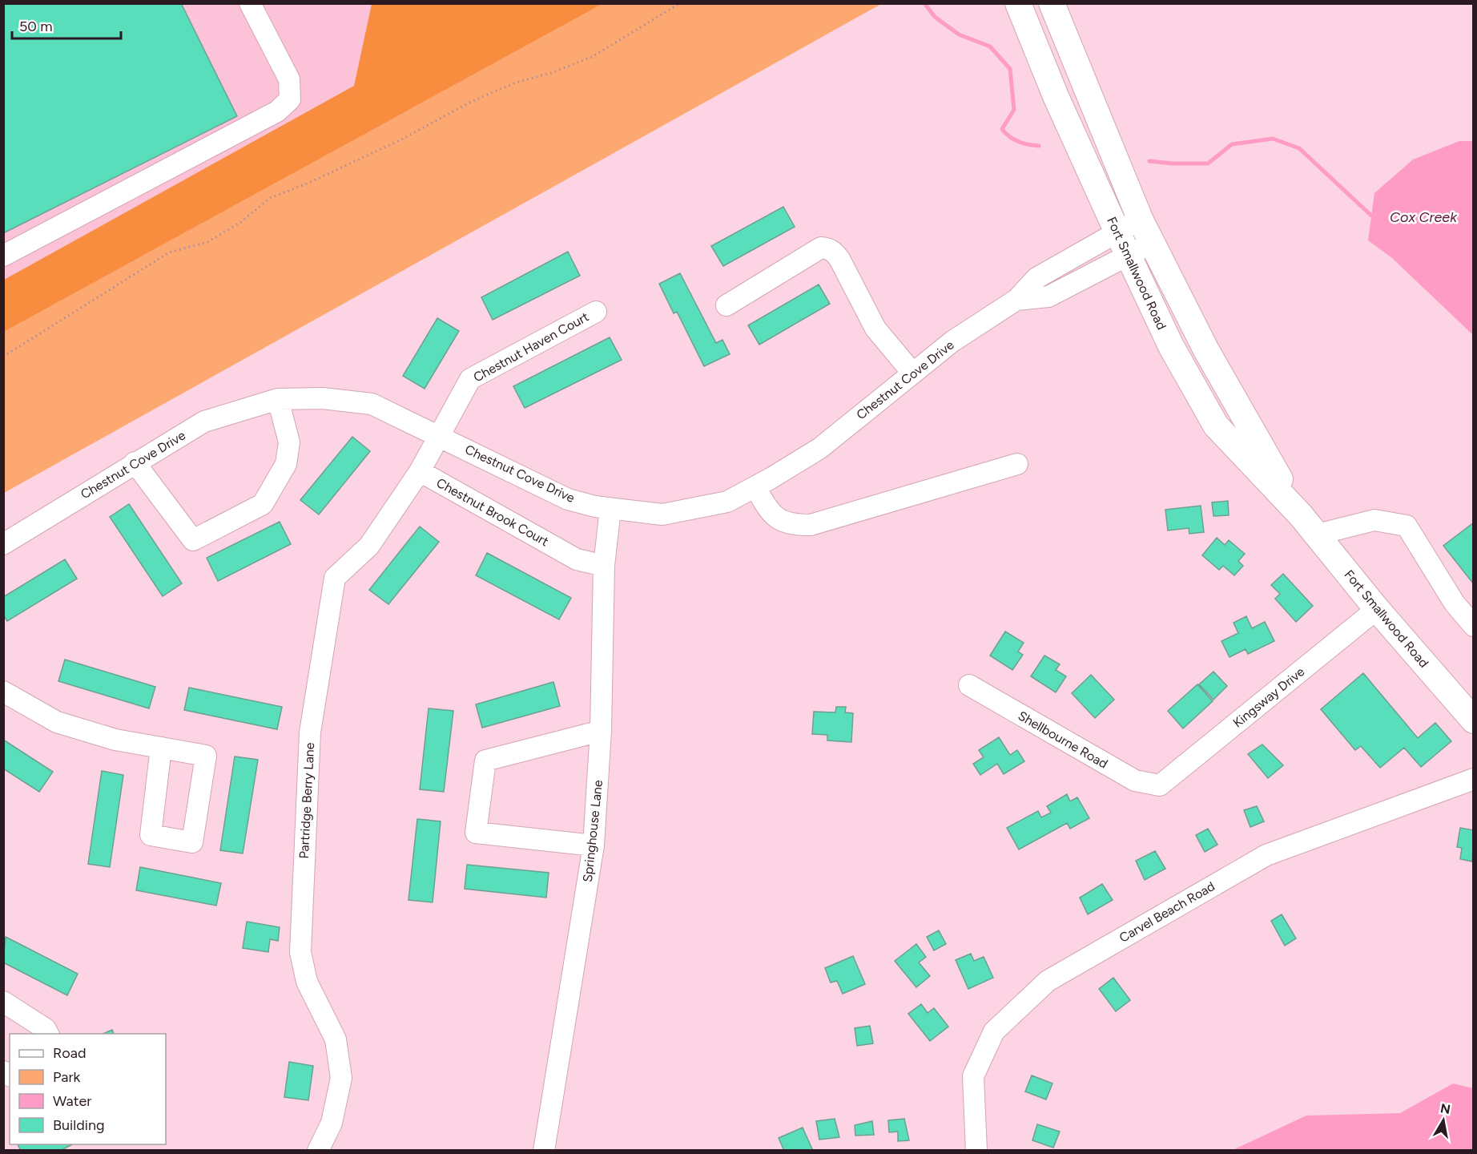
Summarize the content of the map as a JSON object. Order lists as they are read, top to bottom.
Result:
{
  "streets": {
    "main road": ["Fort Smallwood Road"],
    "street": [
      "Chestnut Haven Court",
      "Chestnut Cove Drive",
      "Chestnut Brook Court",
      "Kingsway Drive",
      "Shellbourne Road",
      "Partridge Berry Lane",
      "Springhouse Lane",
      "Carvel Beach Road"
    ]
  },
  "crossings": [
    ["Fort Smallwood Road", "Chestnut Cove Drive"],
    ["Fort Smallwood Road", "Kingsway Drive"],
    ["Chestnut Haven Court", "Chestnut Cove Drive"],
    ["Chestnut Cove Drive", "Springhouse Lane"],
    ["Chestnut Brook Court", "Partridge Berry Lane"],
    ["Chestnut Brook Court", "Springhouse Lane"],
    ["Kingsway Drive", "Shellbourne Road"]
  ],
  "water": ["Cox Creek"],
  "legend": [
    "Road",
    "Park",
    "Water",
    "Building"
  ],
  "scale_bar": "50 m",
  "north": "top"
}
